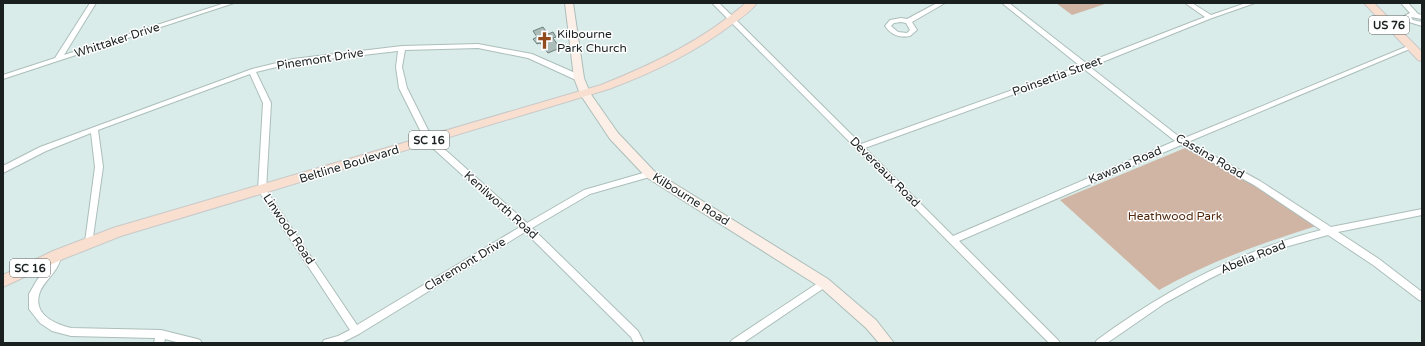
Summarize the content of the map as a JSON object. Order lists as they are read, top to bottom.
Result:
{
  "streets": {
    "main road": ["US 76", "SC 16", "Beltline Boulevard"],
    "street": [
      "Whittaker Drive",
      "Pinemont Drive",
      "Poinsettia Street",
      "Cassina Road",
      "Kawana Road",
      "Devereaux Road",
      "Kilbourne Road",
      "Kenilworth Road",
      "Linwood Road",
      "Abelia Road",
      "Claremont Drive"
    ]
  },
  "crossings": [
    ["US 76", "Kawana Road"],
    ["Pinemont Drive", "Kilbourne Road"],
    ["Pinemont Drive", "Kenilworth Road"],
    ["Pinemont Drive", "Linwood Road"],
    ["Poinsettia Street", "Cassina Road"],
    ["Poinsettia Street", "Devereaux Road"],
    ["Cassina Road", "Kawana Road"],
    ["Cassina Road", "Abelia Road"],
    ["Beltline Boulevard", "Devereaux Road"],
    ["Beltline Boulevard", "Kilbourne Road"],
    ["Beltline Boulevard", "Kenilworth Road"],
    ["Beltline Boulevard", "Linwood Road"],
    ["Kawana Road", "Devereaux Road"],
    ["Kilbourne Road", "Claremont Drive"],
    ["Kenilworth Road", "Claremont Drive"],
    ["Linwood Road", "Claremont Drive"]
  ],
  "parks": ["Heathwood Park"],
  "places": {
    "church": ["Kilbourne Park Church"]
  }
}
